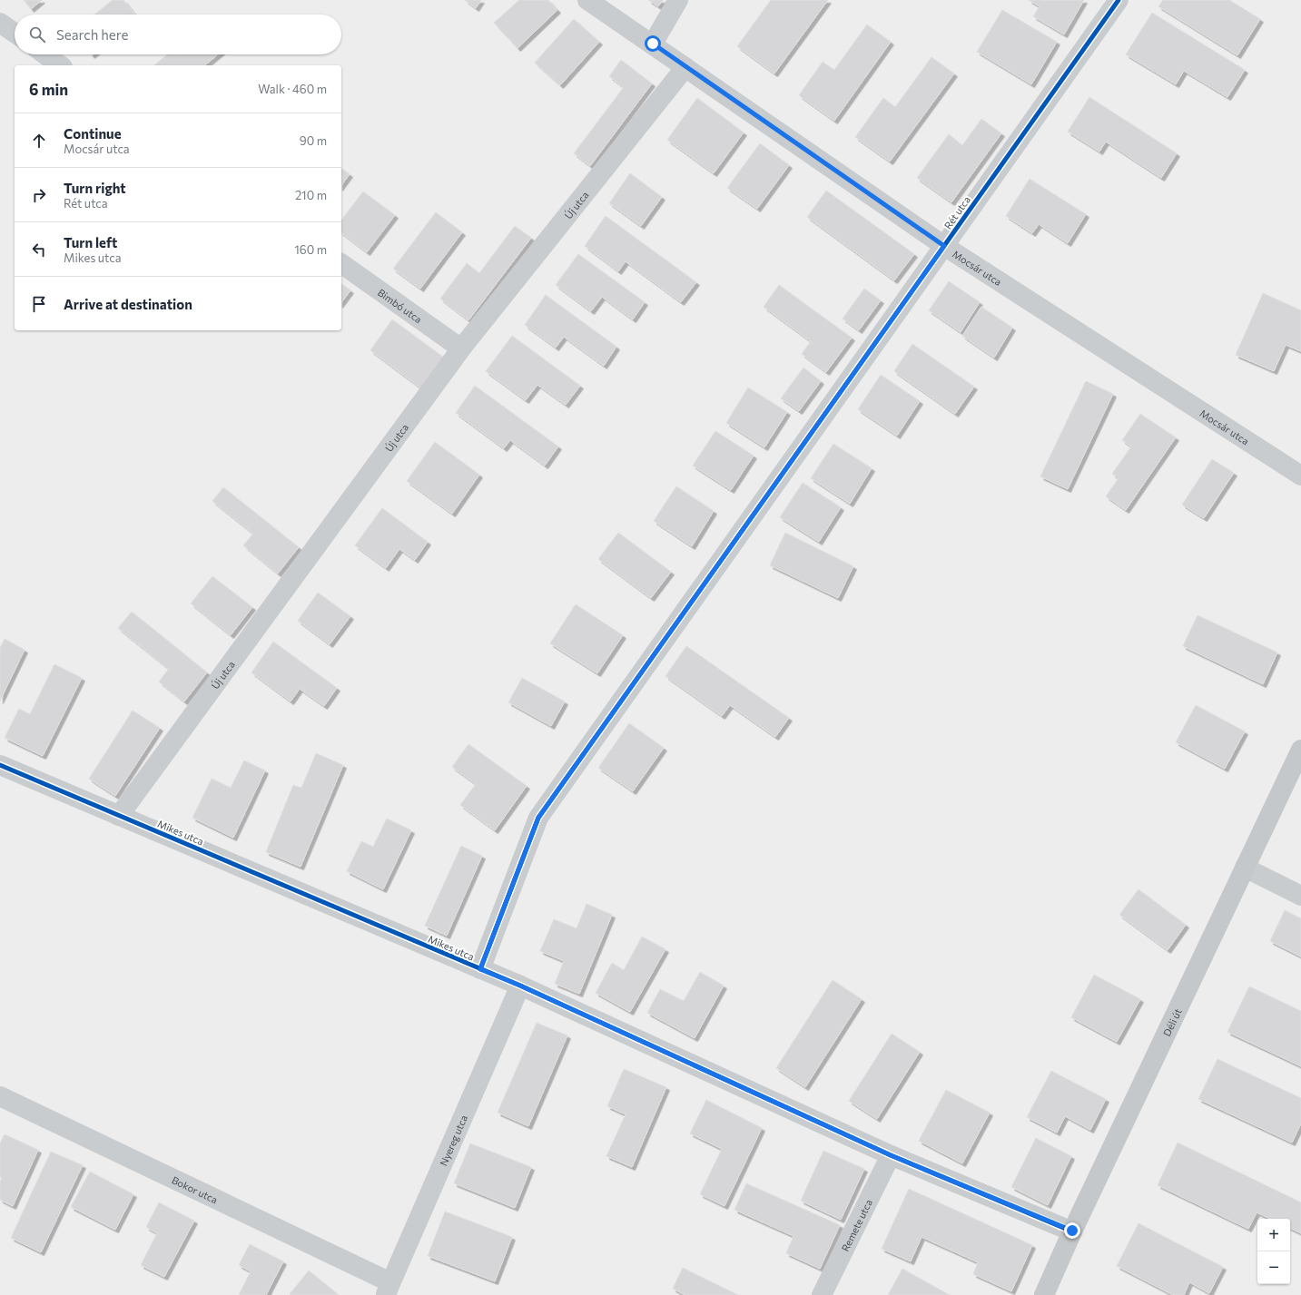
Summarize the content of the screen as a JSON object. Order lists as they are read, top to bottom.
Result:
{
  "streets": {
    "main road": ["Déli út"],
    "street": [
      "Új utca",
      "Rét utca",
      "Mocsár utca",
      "Bimbó utca",
      "Mikes utca",
      "Nyereg utca",
      "Bokor utca",
      "Remete utca"
    ]
  },
  "crossings": [
    ["Új utca", "Mocsár utca"],
    ["Új utca", "Bimbó utca"],
    ["Új utca", "Mikes utca"],
    ["Rét utca", "Mocsár utca"],
    ["Rét utca", "Mikes utca"],
    ["Mikes utca", "Déli út"],
    ["Mikes utca", "Nyereg utca"],
    ["Mikes utca", "Remete utca"],
    ["Nyereg utca", "Bokor utca"]
  ],
  "page": {
    "search": "Search here",
    "heading": ["6 min", "Walk · 460 m"],
    "list": [
      ["Continue", "Mocsár utca", "90 m"],
      ["Turn right", "Rét utca", "210 m"],
      ["Turn left", "Mikes utca", "160 m"],
      "Arrive at destination"
    ],
    "map_buttons": ["+", "−"]
  }
}
